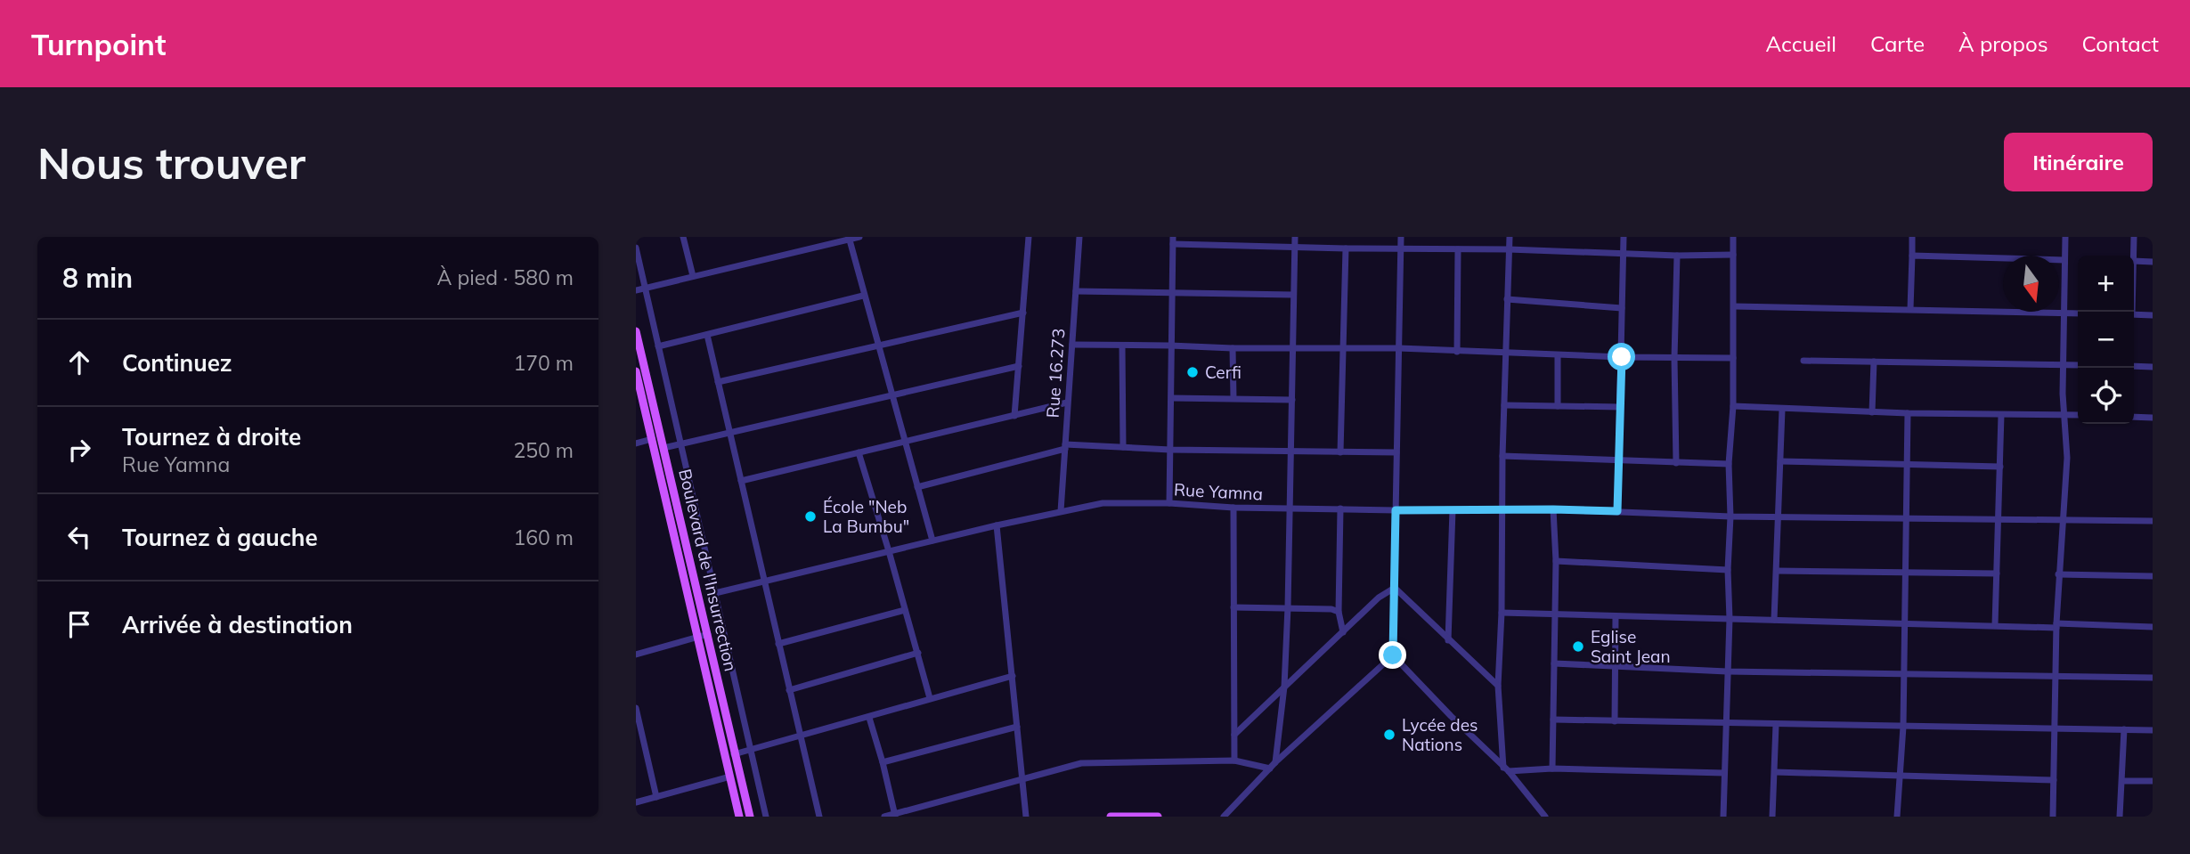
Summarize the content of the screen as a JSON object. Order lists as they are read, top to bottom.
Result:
{
  "streets": {
    "main road": ["Boulevard de l'Insurrection"],
    "street": ["Rue 16.273", "Rue Yamna"]
  },
  "crossings": [
    ["Rue 16.273", "Rue Yamna"]
  ],
  "places": [
    "Cerfi",
    "École \"Neb La Bumbu\"",
    "Eglise Saint Jean",
    "Lycée des Nations"
  ],
  "north": "bottom",
  "page": {
    "header": "Turnpoint",
    "nav": [
      "Accueil",
      "Carte",
      "À propos",
      "Contact"
    ],
    "buttons": "Itinéraire",
    "title": "Nous trouver",
    "heading": ["8 min", "À pied · 580 m"],
    "map_buttons": ["+", "−"],
    "list": [
      ["Continuez", "170 m"],
      ["Tournez à droite", "Rue Yamna", "250 m"],
      ["Tournez à gauche", "160 m"],
      "Arrivée à destination"
    ]
  }
}
